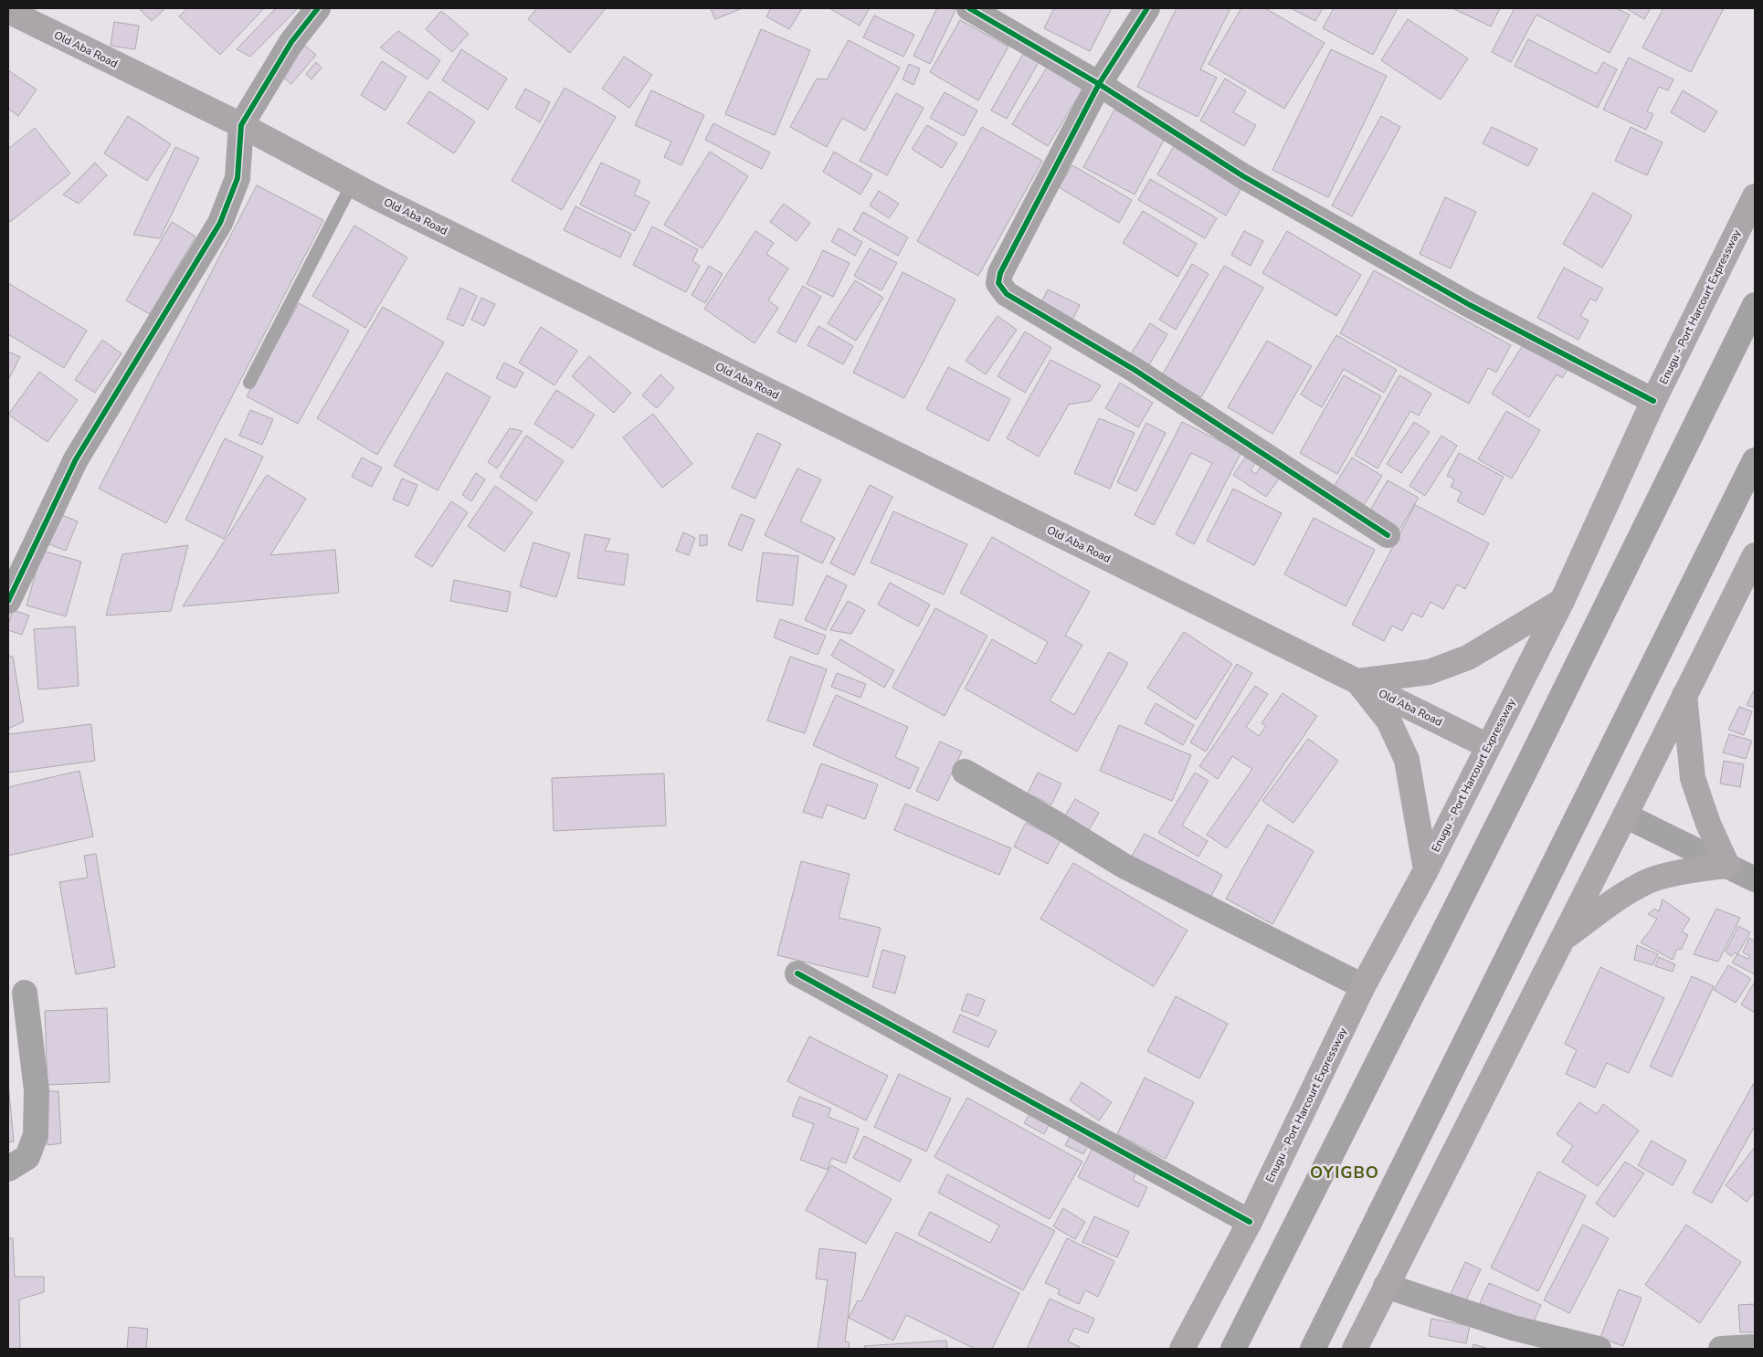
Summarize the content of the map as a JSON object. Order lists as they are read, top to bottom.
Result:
{
  "streets": {
    "main road": ["Old Aba Road", "Enugu - Port Harcourt Expressway"]
  },
  "crossings": [
    ["Old Aba Road", "Enugu - Port Harcourt Expressway"]
  ],
  "districts": ["OYIGBO"]
}
